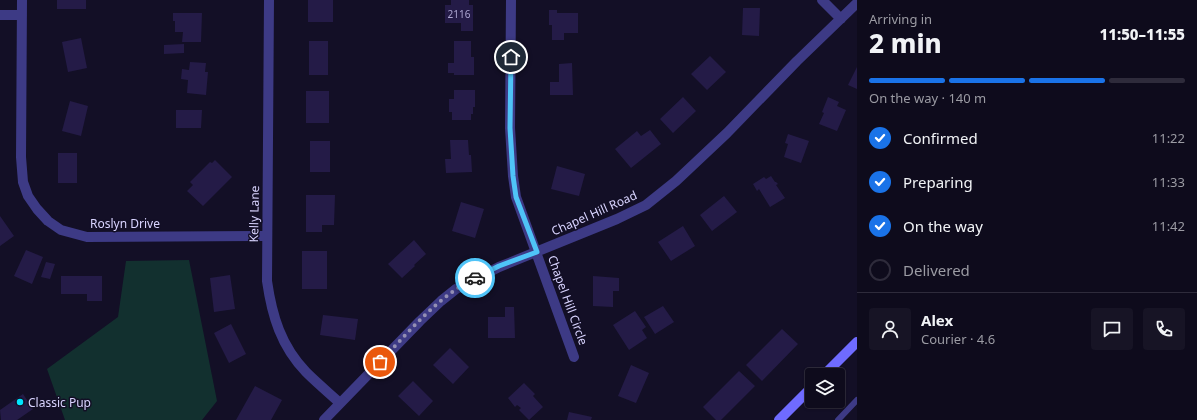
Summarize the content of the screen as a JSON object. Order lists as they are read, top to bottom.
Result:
{
  "streets": {
    "street": [
      "Chapel Hill Road",
      "Kelly Lane",
      "Roslyn Drive",
      "Chapel Hill Circle"
    ]
  },
  "crossings": [
    ["Chapel Hill Road", "Kelly Lane"],
    ["Chapel Hill Road", "Chapel Hill Circle"],
    ["Kelly Lane", "Roslyn Drive"]
  ],
  "places": ["Classic Pup"],
  "house_numbers": ["2116"],
  "page": {
    "heading": ["2 min", "Arriving in", "11:50–11:55"],
    "panel": ["Alex", "Courier · 4.6"],
    "bar": "On the way · 140 m",
    "list": [
      ["Confirmed", "11:22"],
      ["Preparing", "11:33"],
      ["On the way", "11:42"],
      "Delivered"
    ]
  }
}
